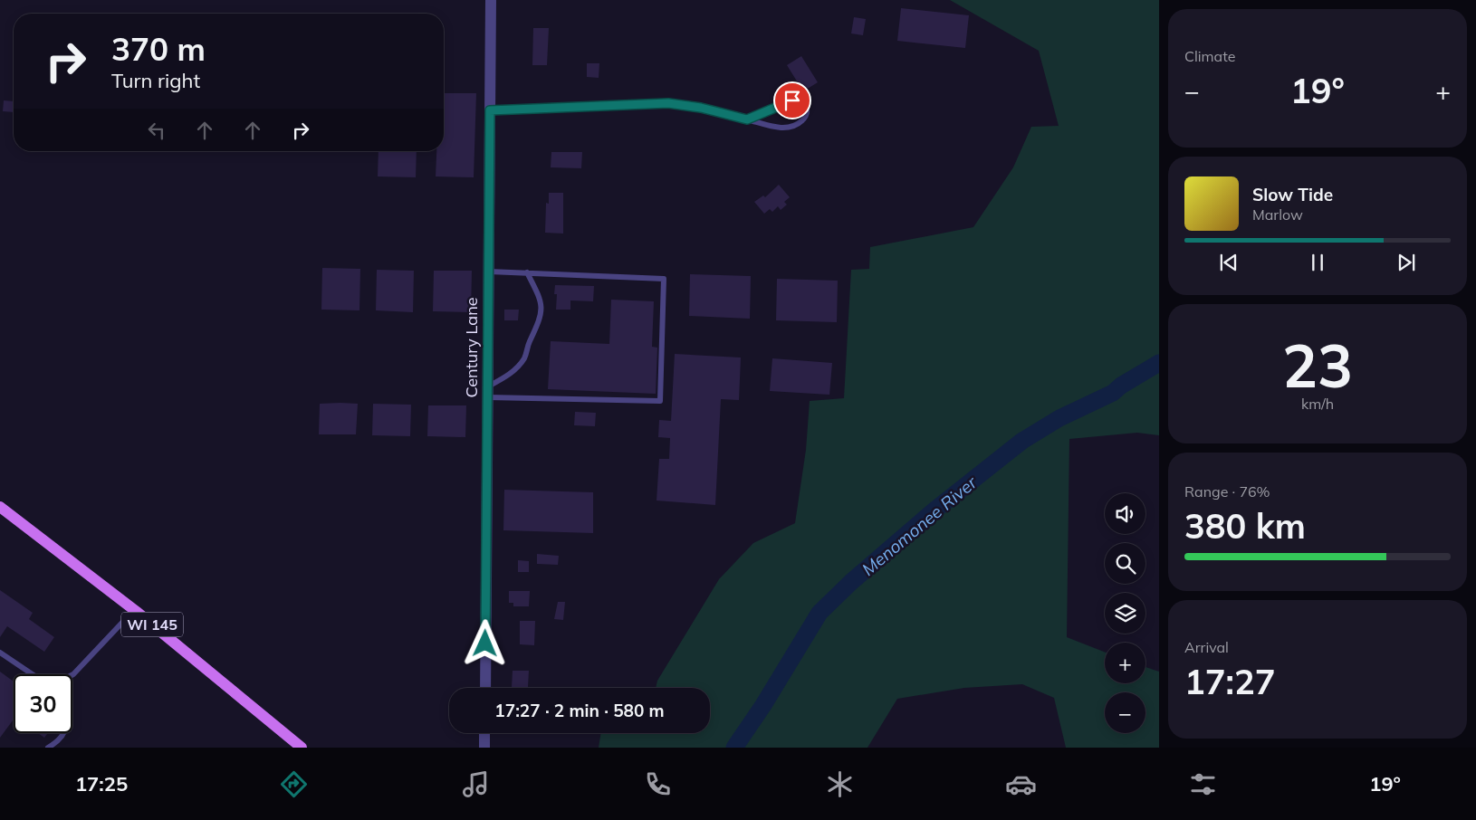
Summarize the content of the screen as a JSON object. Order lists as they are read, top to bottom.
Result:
{
  "streets": {
    "main road": ["WI 145"],
    "street": ["Century Lane"]
  },
  "water": ["Menomonee River"],
  "page": {
    "tile": [
      "Climate",
      ["23", "km/h"],
      ["Range · 76%", "380 km"],
      ["Arrival", "17:27"]
    ],
    "turn": ["370 m", "Turn right"],
    "heat": ["−", "19°", "+"],
    "song": ["Slow Tide", "Marlow"],
    "map_buttons": ["+", "−"],
    "limit": "30",
    "trip": "17:27 · 2 min · 580 m",
    "tabs": ["17:25", "19°"]
  }
}
